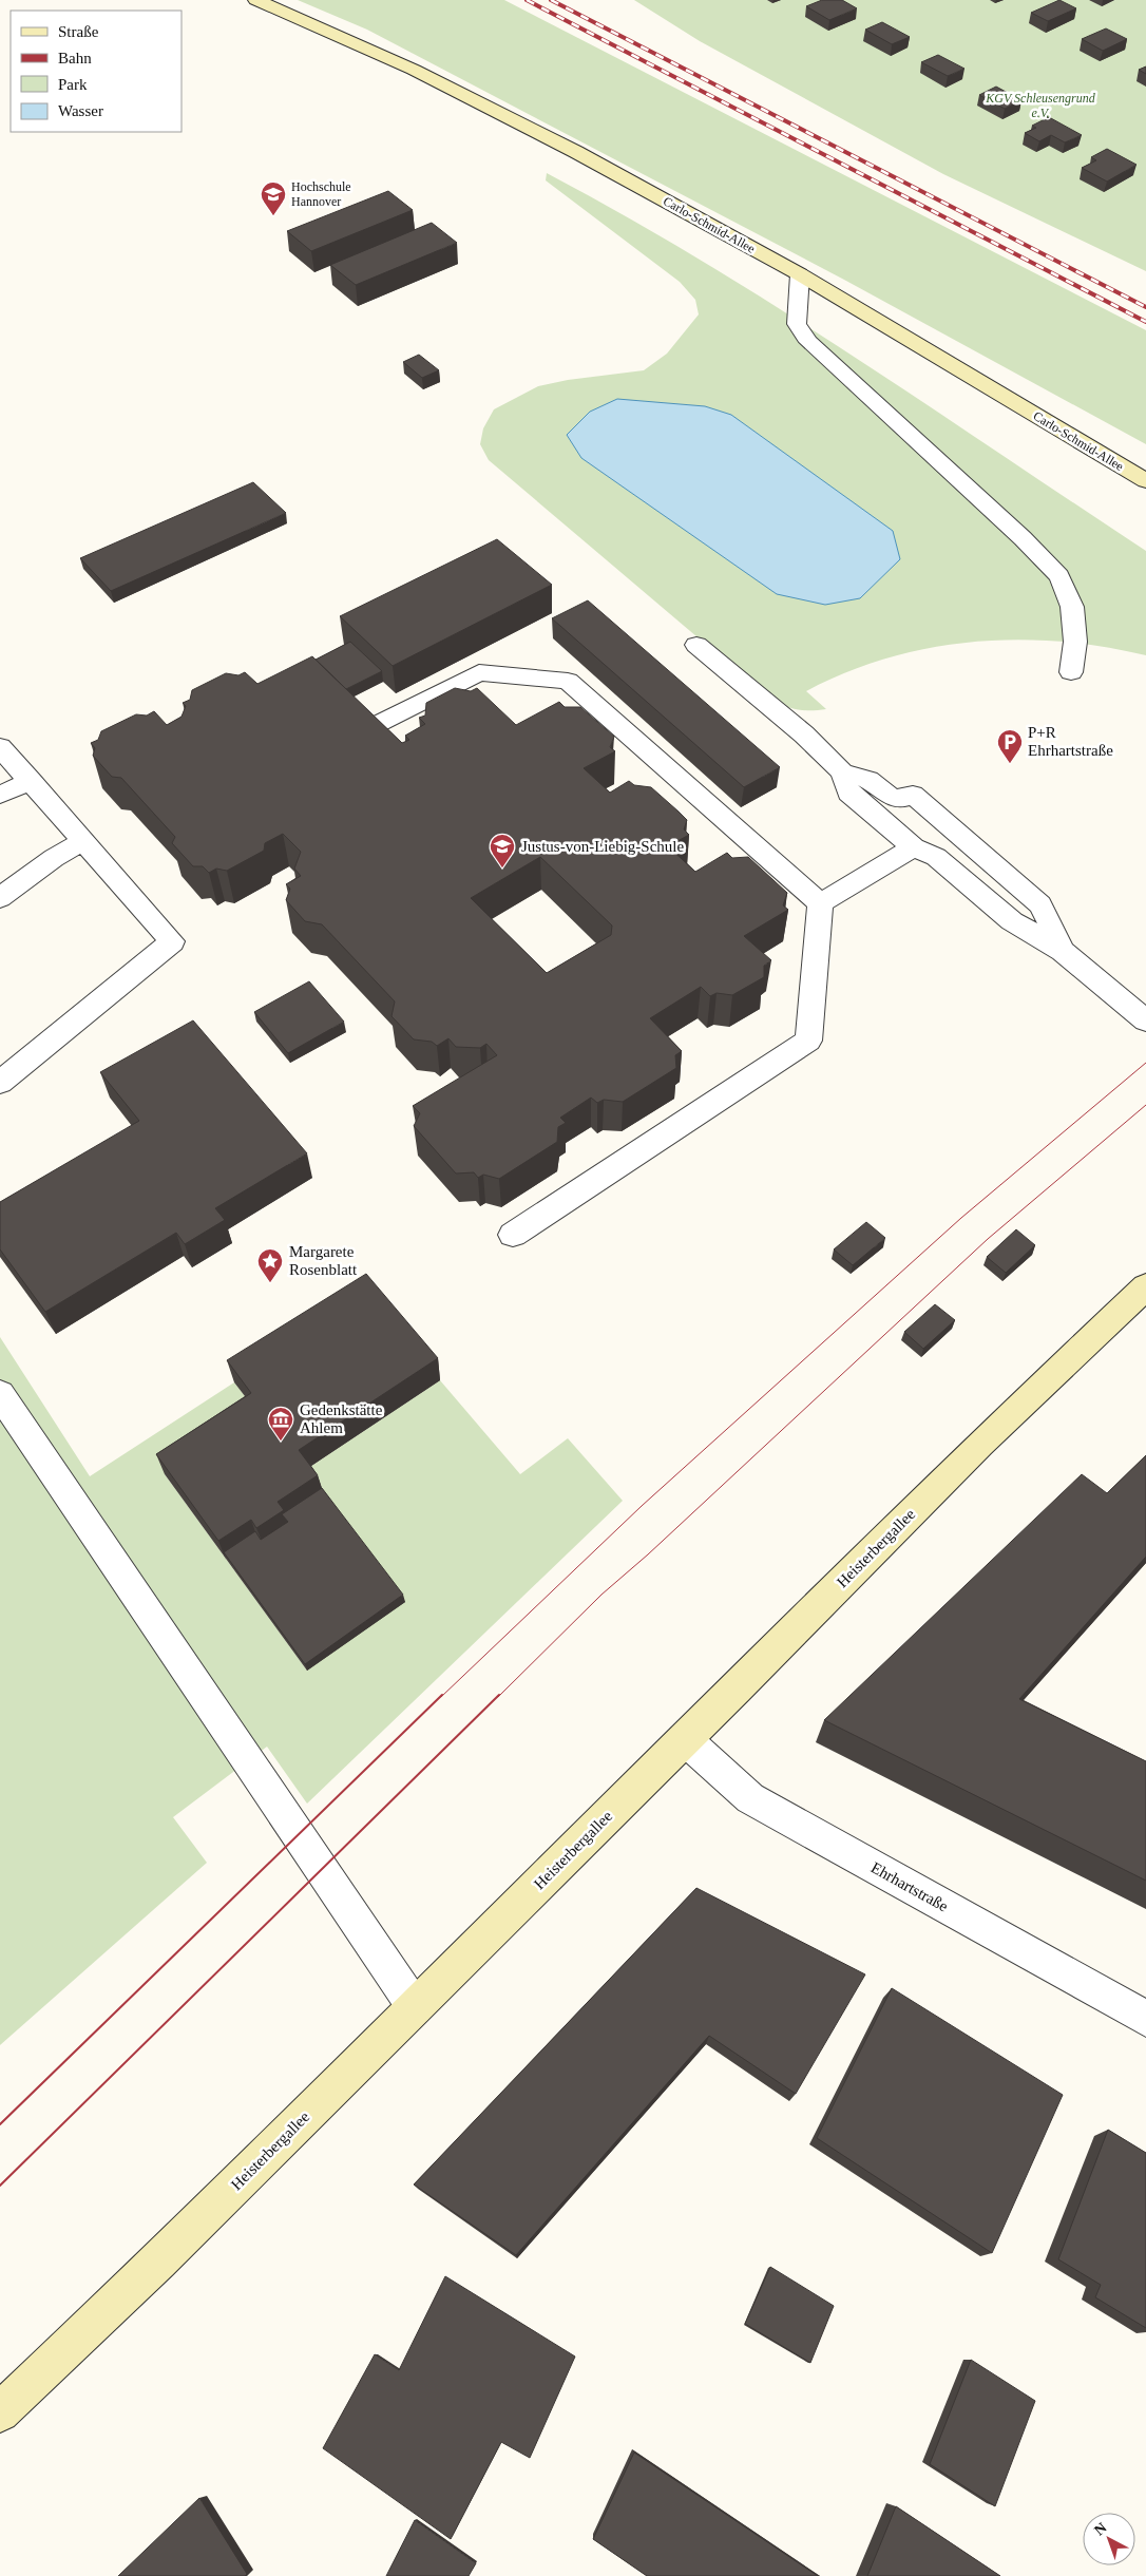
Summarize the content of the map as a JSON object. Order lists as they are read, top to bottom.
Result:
{
  "streets": {
    "main road": ["Carlo-Schmid-Allee", "Heisterbergallee"],
    "street": ["Ehrhartstraße"]
  },
  "crossings": [
    ["Heisterbergallee", "Ehrhartstraße"]
  ],
  "parks": ["KGV Schleusengrund e.V."],
  "places": {
    "school or university": ["Hochschule Hannover", "Justus-von-Liebig-Schule"],
    "parking": ["P+R Ehrhartstraße"],
    "place": ["Margarete Rosenblatt"],
    "museum": ["Gedenkstätte Ahlem"]
  },
  "legend": [
    "Straße",
    "Bahn",
    "Park",
    "Wasser"
  ],
  "north": "top left"
}
